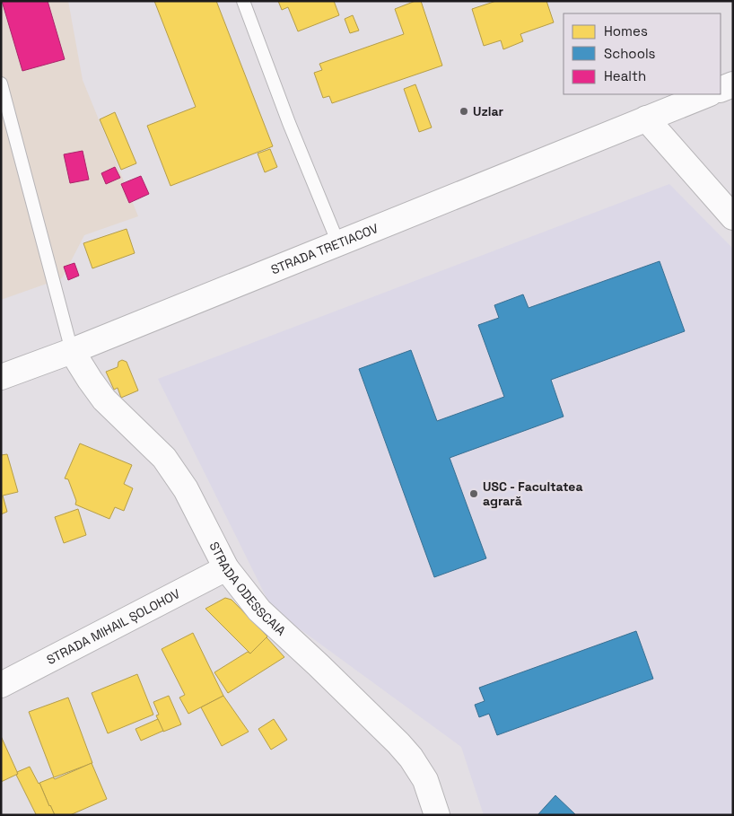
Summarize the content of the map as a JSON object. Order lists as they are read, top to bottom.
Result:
{
  "streets": {
    "street": ["STRADA TRETIACOV", "STRADA ODESSCAIA", "STRADA MIHAIL ȘOLOHOV"]
  },
  "crossings": [
    ["STRADA TRETIACOV", "STRADA ODESSCAIA"],
    ["STRADA ODESSCAIA", "STRADA MIHAIL ȘOLOHOV"]
  ],
  "places": ["Uzlar", "USC - Facultatea agrară"],
  "legend": ["Homes", "Schools", "Health"]
}
